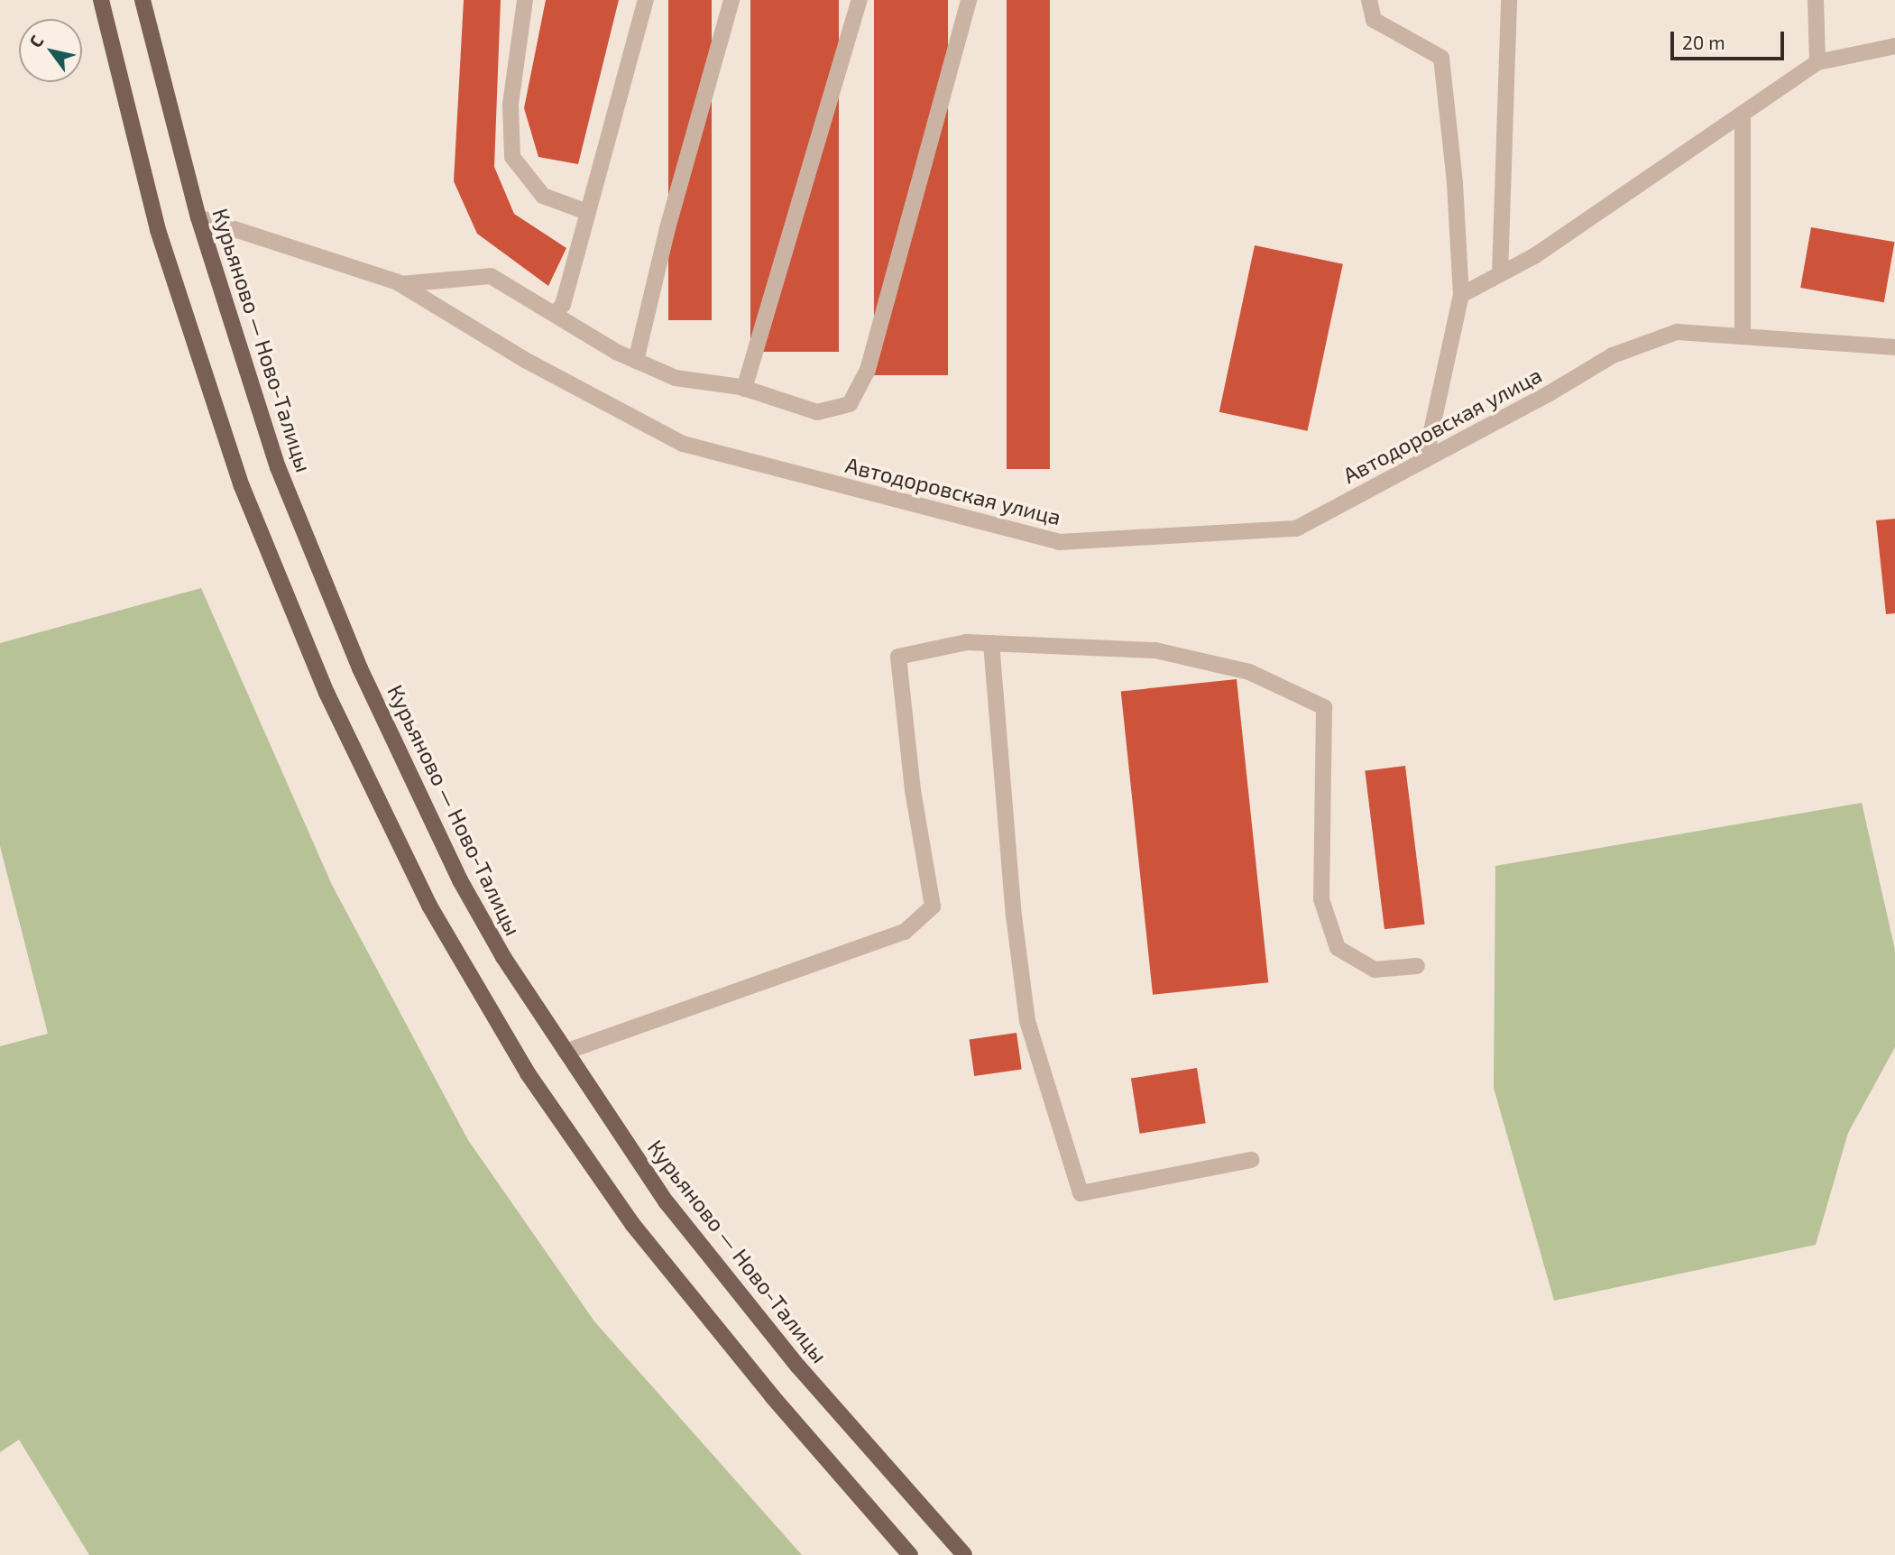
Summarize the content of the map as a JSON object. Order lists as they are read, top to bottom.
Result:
{
  "streets": {
    "main road": ["Курьяново — Ново-Талицы"],
    "street": ["Автодоровская улица"]
  },
  "crossings": [
    ["Курьяново — Ново-Талицы", "Автодоровская улица"]
  ],
  "scale_bar": "20 m",
  "north": "top left"
}
